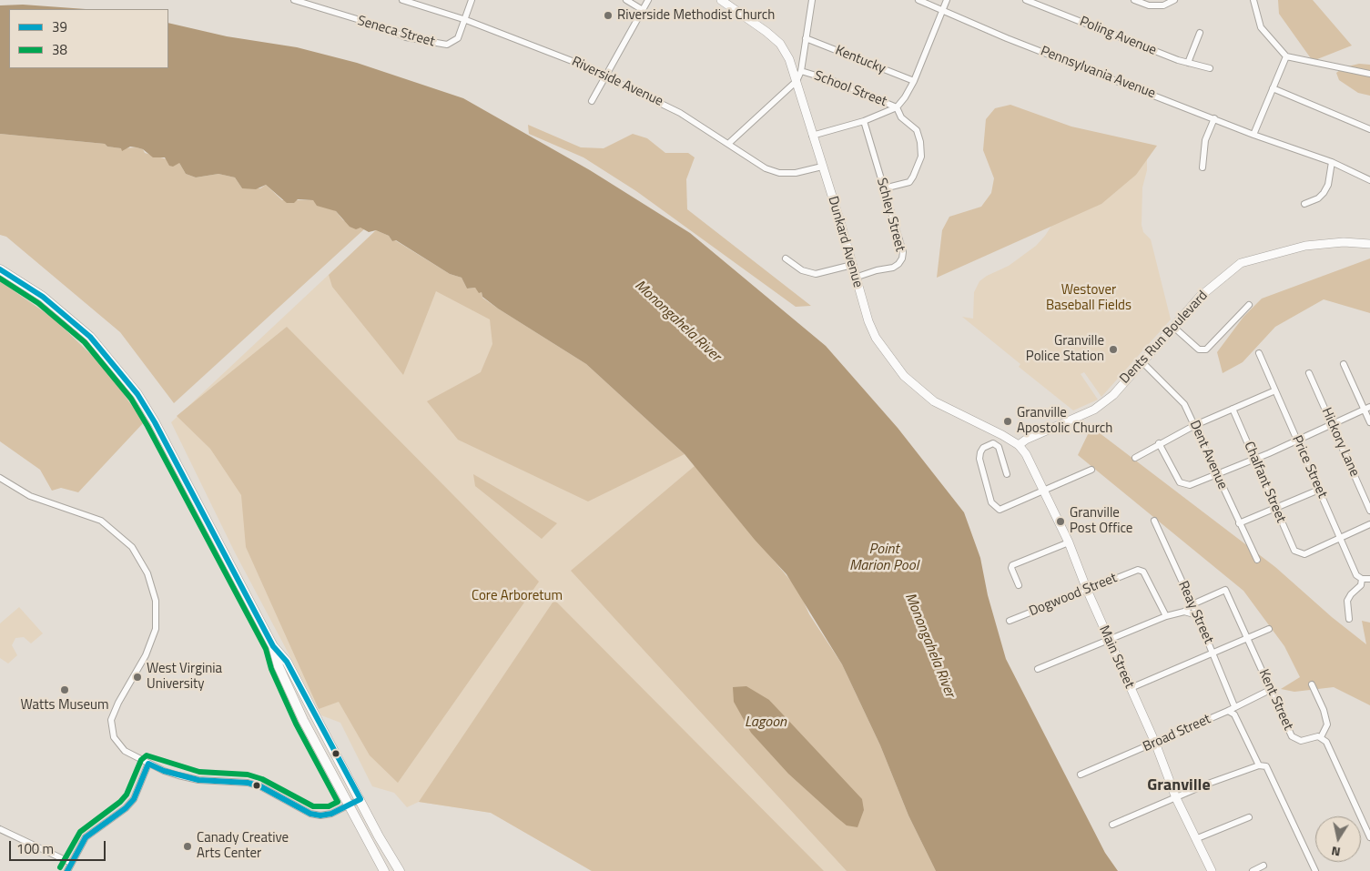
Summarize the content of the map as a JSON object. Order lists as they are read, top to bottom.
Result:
{
  "streets": {
    "main road": ["Dunkard Avenue", "Dents Run Boulevard", "Main Street"],
    "street": [
      "Seneca Street",
      "Poling Avenue",
      "Kentucky",
      "Pennsylvania Avenue",
      "Riverside Avenue",
      "School Street",
      "Schley Street",
      "Hickory Lane",
      "Dent Avenue",
      "Price Street",
      "Chalfant Street",
      "Dogwood Street",
      "Reay Street",
      "Kent Street",
      "Broad Street"
    ]
  },
  "crossings": [
    ["Seneca Street", "Riverside Avenue"],
    ["Riverside Avenue", "Dunkard Avenue"],
    ["School Street", "Schley Street"],
    ["Schley Street", "Dunkard Avenue"],
    ["Dunkard Avenue", "Dents Run Boulevard"],
    ["Dunkard Avenue", "Main Street"],
    ["Dents Run Boulevard", "Dent Avenue"],
    ["Dents Run Boulevard", "Main Street"],
    ["Price Street", "Chalfant Street"],
    ["Dogwood Street", "Main Street"],
    ["Reay Street", "Kent Street"],
    ["Reay Street", "Broad Street"],
    ["Main Street", "Broad Street"],
    ["Kent Street", "Broad Street"]
  ],
  "districts": ["Granville"],
  "water": ["Monongahela River", "Point Marion Pool", "Lagoon"],
  "parks": ["Westover Baseball Fields", "Core Arboretum"],
  "places": [
    "Riverside Methodist Church",
    "Granville Police Station",
    "Granville Apostolic Church",
    "Granville Post Office",
    "West Virginia University",
    "Watts Museum",
    "Canady Creative Arts Center"
  ],
  "lines": ["transit line 39", "transit line 38"],
  "legend": ["39", "38"],
  "scale_bar": "100 m",
  "north": "bottom"
}
